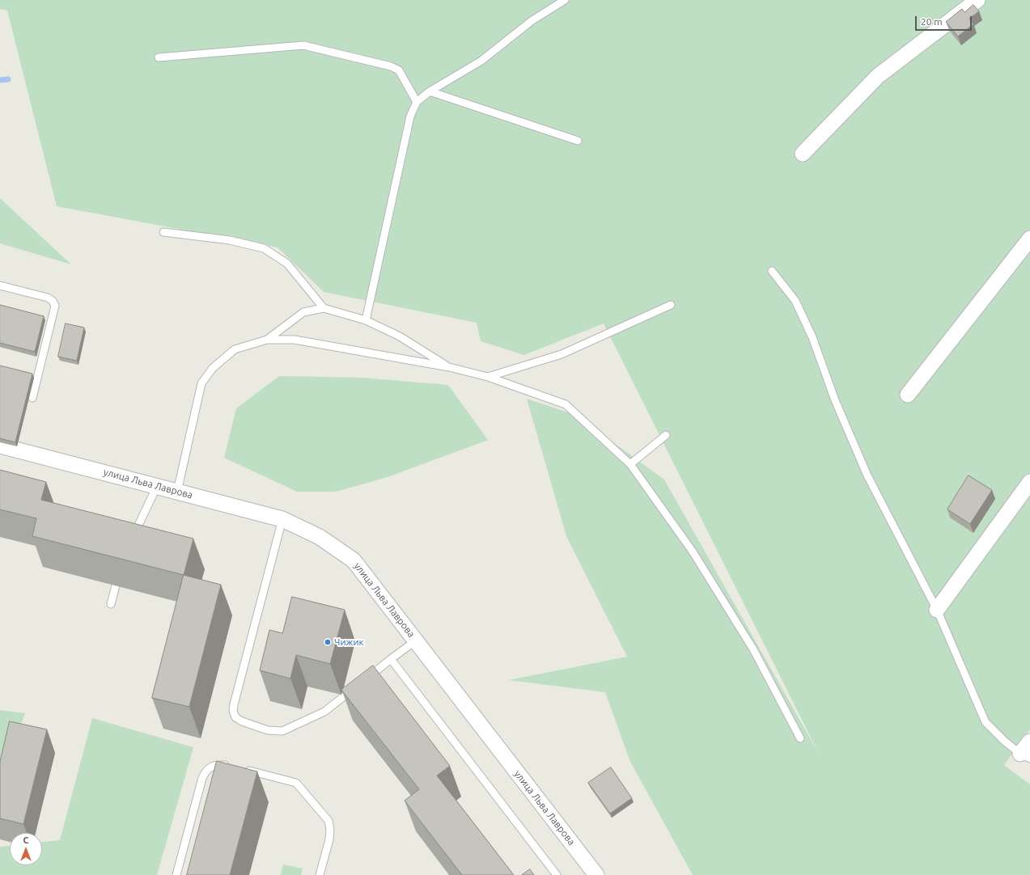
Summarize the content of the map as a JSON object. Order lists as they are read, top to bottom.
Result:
{
  "streets": {
    "street": ["улица Льва Лаврова"]
  },
  "places": ["Чижик"],
  "scale_bar": "20 m",
  "north": "top"
}
